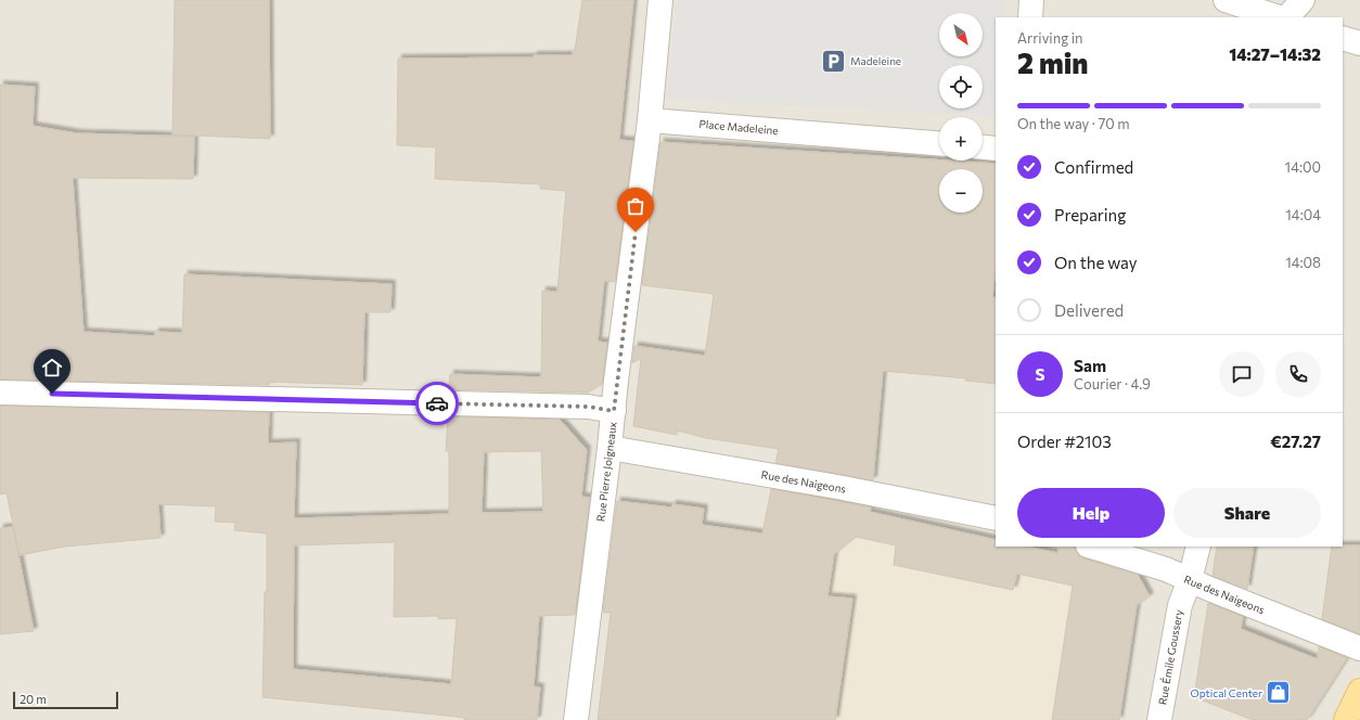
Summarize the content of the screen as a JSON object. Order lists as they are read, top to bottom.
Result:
{
  "streets": {
    "street": [
      "Place Madeleine",
      "Rue Pierre Joigneaux",
      "Rue des Naigeons",
      "Rue Émile Goussery"
    ]
  },
  "crossings": [
    ["Place Madeleine", "Rue Pierre Joigneaux"],
    ["Rue Pierre Joigneaux", "Rue des Naigeons"],
    ["Rue des Naigeons", "Rue Émile Goussery"]
  ],
  "places": {
    "parking": ["Madeleine"],
    "shop": ["Optical Center"]
  },
  "scale_bar": "20 m",
  "north": "bottom right",
  "page": {
    "map_buttons": ["+", "−"],
    "heading": ["2 min", "Arriving in", "14:27–14:32"],
    "panel": [
      "Sam",
      "Courier · 4.9",
      "Order #2103",
      "€27.27"
    ],
    "bar": "On the way · 70 m",
    "list": [
      ["Confirmed", "14:00"],
      ["Preparing", "14:04"],
      ["On the way", "14:08"],
      "Delivered"
    ],
    "round": "S",
    "buttons": ["Help", "Share"],
    "scale": "20 m"
  }
}
